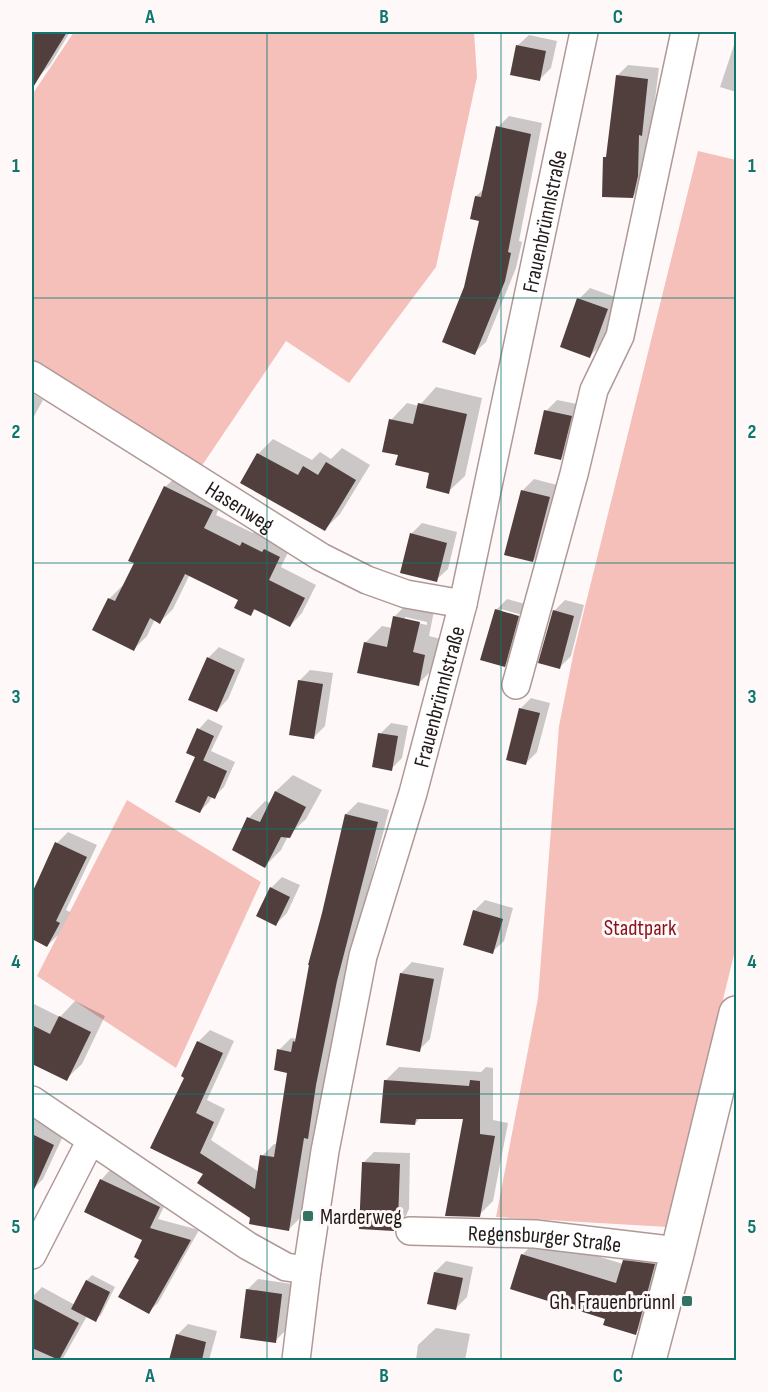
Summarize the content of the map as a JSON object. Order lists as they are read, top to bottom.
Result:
{
  "streets": {
    "street": ["Frauenbrünnlstraße", "Hasenweg", "Regensburger Straße"]
  },
  "crossings": [
    ["Frauenbrünnlstraße", "Hasenweg"]
  ],
  "parks": ["Stadtpark"],
  "places": {
    "transit": ["Marderweg", "Gh. Frauenbrünnl"]
  },
  "grid": {
    "columns": ["A", "B", "C"],
    "rows": [
      "1",
      "2",
      "3",
      "4",
      "5"
    ]
  }
}
